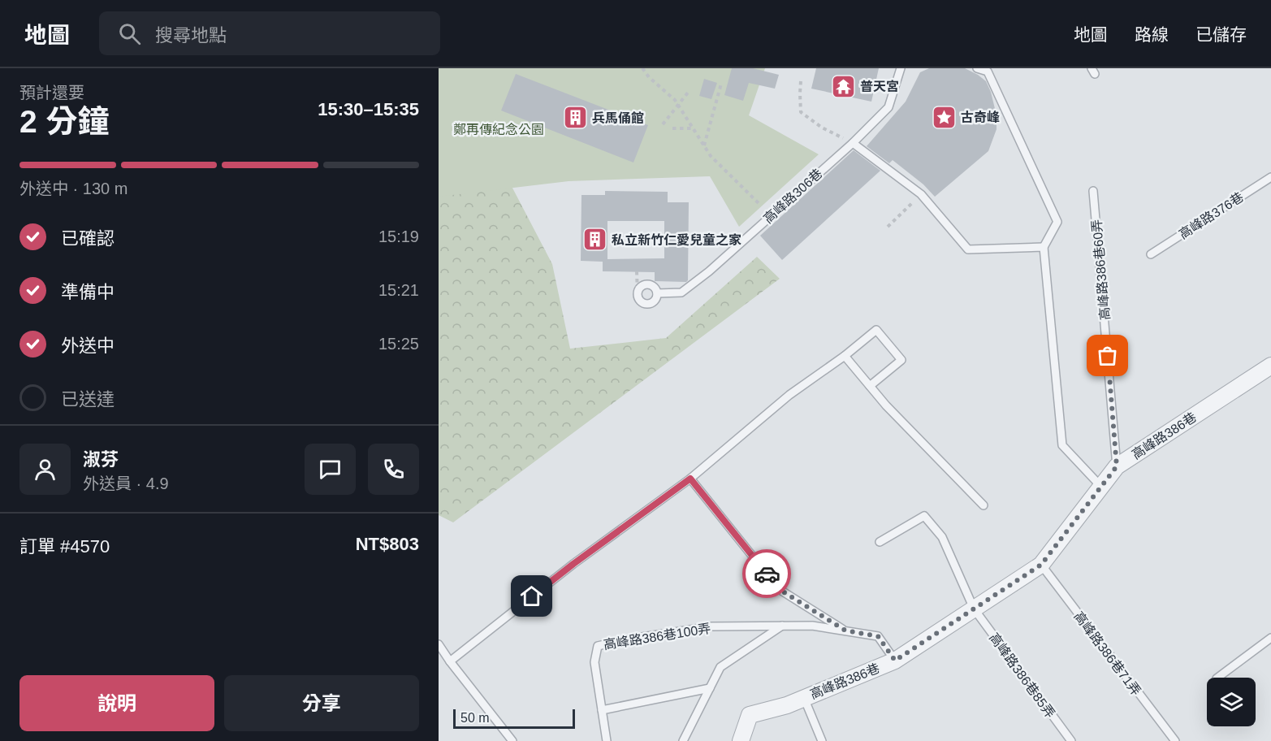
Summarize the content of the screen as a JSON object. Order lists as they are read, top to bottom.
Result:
{
  "streets": {
    "street": ["高峰路386巷"],
    "lane": [
      "高峰路306巷",
      "高峰路376巷",
      "高峰路386巷60弄",
      "高峰路386巷100弄",
      "高峰路386巷71弄",
      "高峰路386巷85弄"
    ]
  },
  "crossings": [
    ["高峰路386巷60弄", "高峰路386巷"],
    ["高峰路386巷", "高峰路386巷100弄"],
    ["高峰路386巷", "高峰路386巷71弄"],
    ["高峰路386巷", "高峰路386巷85弄"]
  ],
  "parks": ["鄭再傳紀念公園"],
  "places": {
    "temple": ["普天宮"],
    "place": ["古奇峰"],
    "building": ["兵馬俑館", "私立新竹仁愛兒童之家"]
  },
  "scale_bar": "50 m",
  "page": {
    "header": "地圖",
    "search": "搜尋地點",
    "nav": ["地圖", "路線", "已儲存"],
    "heading": ["2 分鐘", "預計還要", "15:30–15:35"],
    "panel": [
      "淑芬",
      "外送員 · 4.9",
      "訂單 #4570",
      "NT$803"
    ],
    "bar": "外送中 · 130 m",
    "list": [
      ["已確認", "15:19"],
      ["準備中", "15:21"],
      ["外送中", "15:25"],
      "已送達"
    ],
    "buttons": ["說明", "分享"],
    "scale": "50 m"
  }
}
